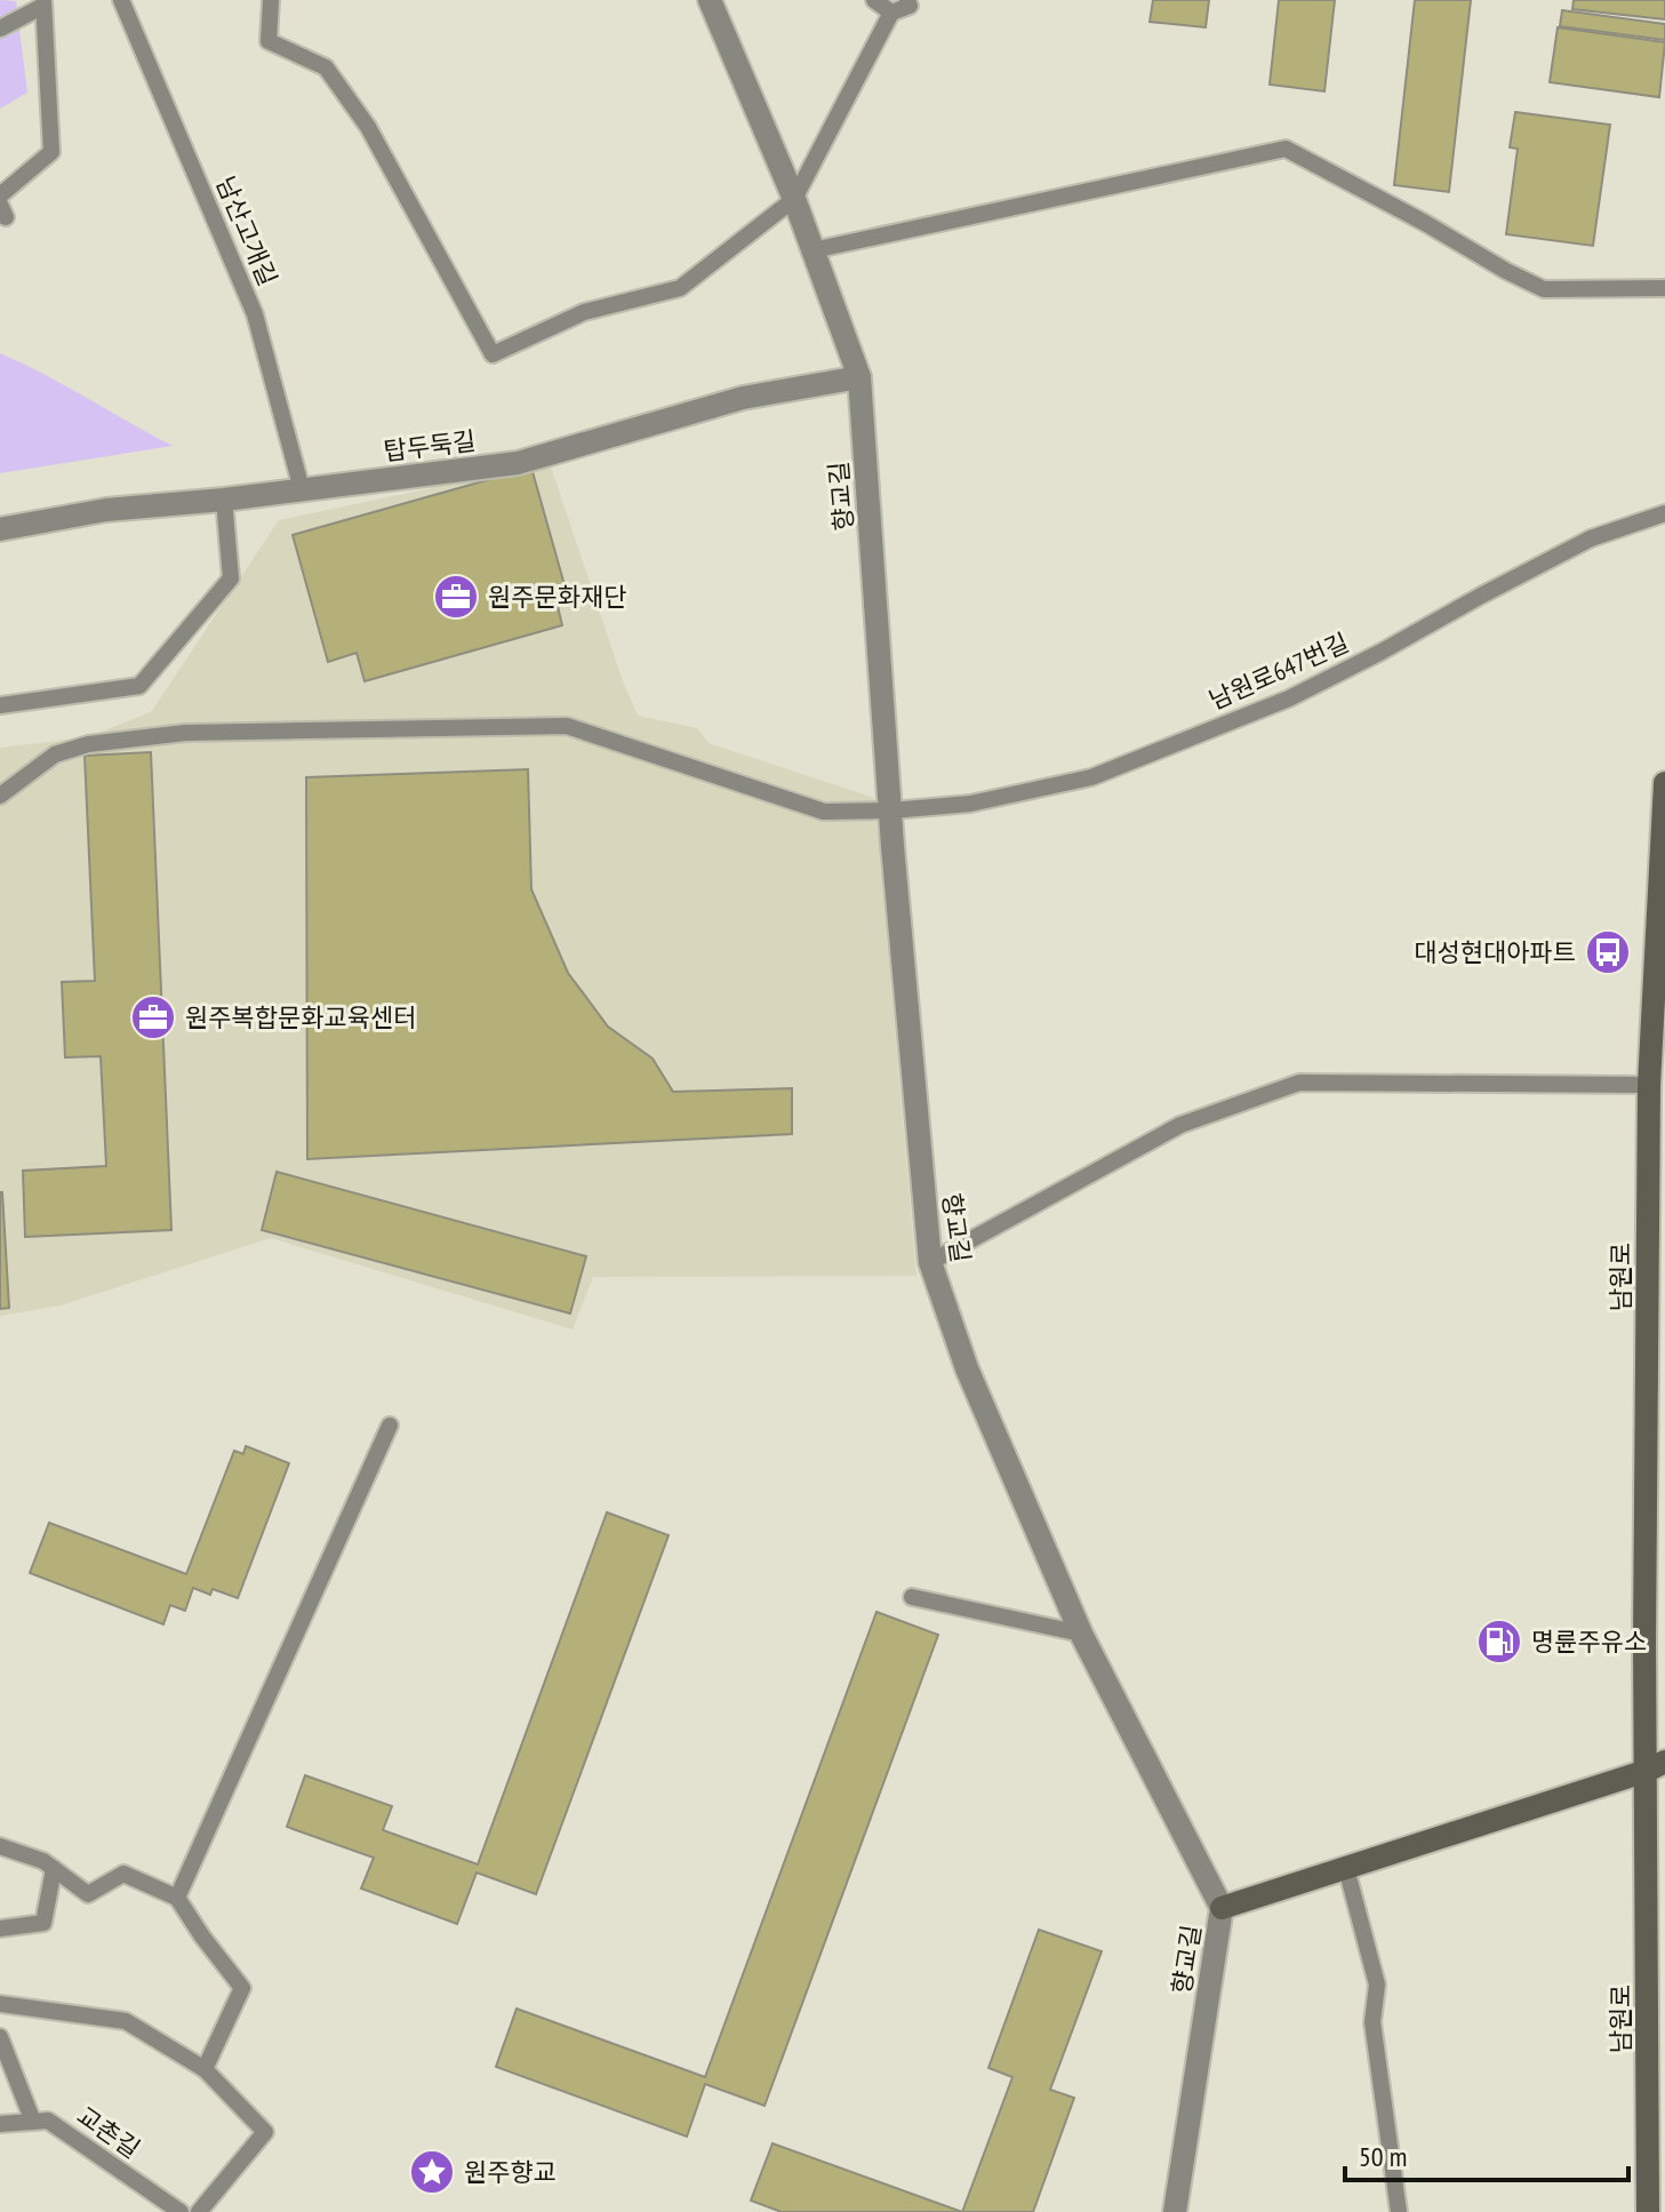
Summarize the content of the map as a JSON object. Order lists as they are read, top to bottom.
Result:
{
  "streets": {
    "street": ["탑두둑길", "향교길", "남원로"],
    "lane": ["남산고개길", "남원로647번길", "교촌길"]
  },
  "crossings": [
    ["남산고개길", "탑두둑길"],
    ["탑두둑길", "향교길"],
    ["향교길", "남원로647번길"]
  ],
  "places": {
    "office": ["원주문화재단", "원주복합문화교육센터"],
    "bus stop": ["대성현대아파트"],
    "fuel station": ["명륜주유소"],
    "place": ["원주향교"]
  },
  "scale_bar": "50 m"
}
